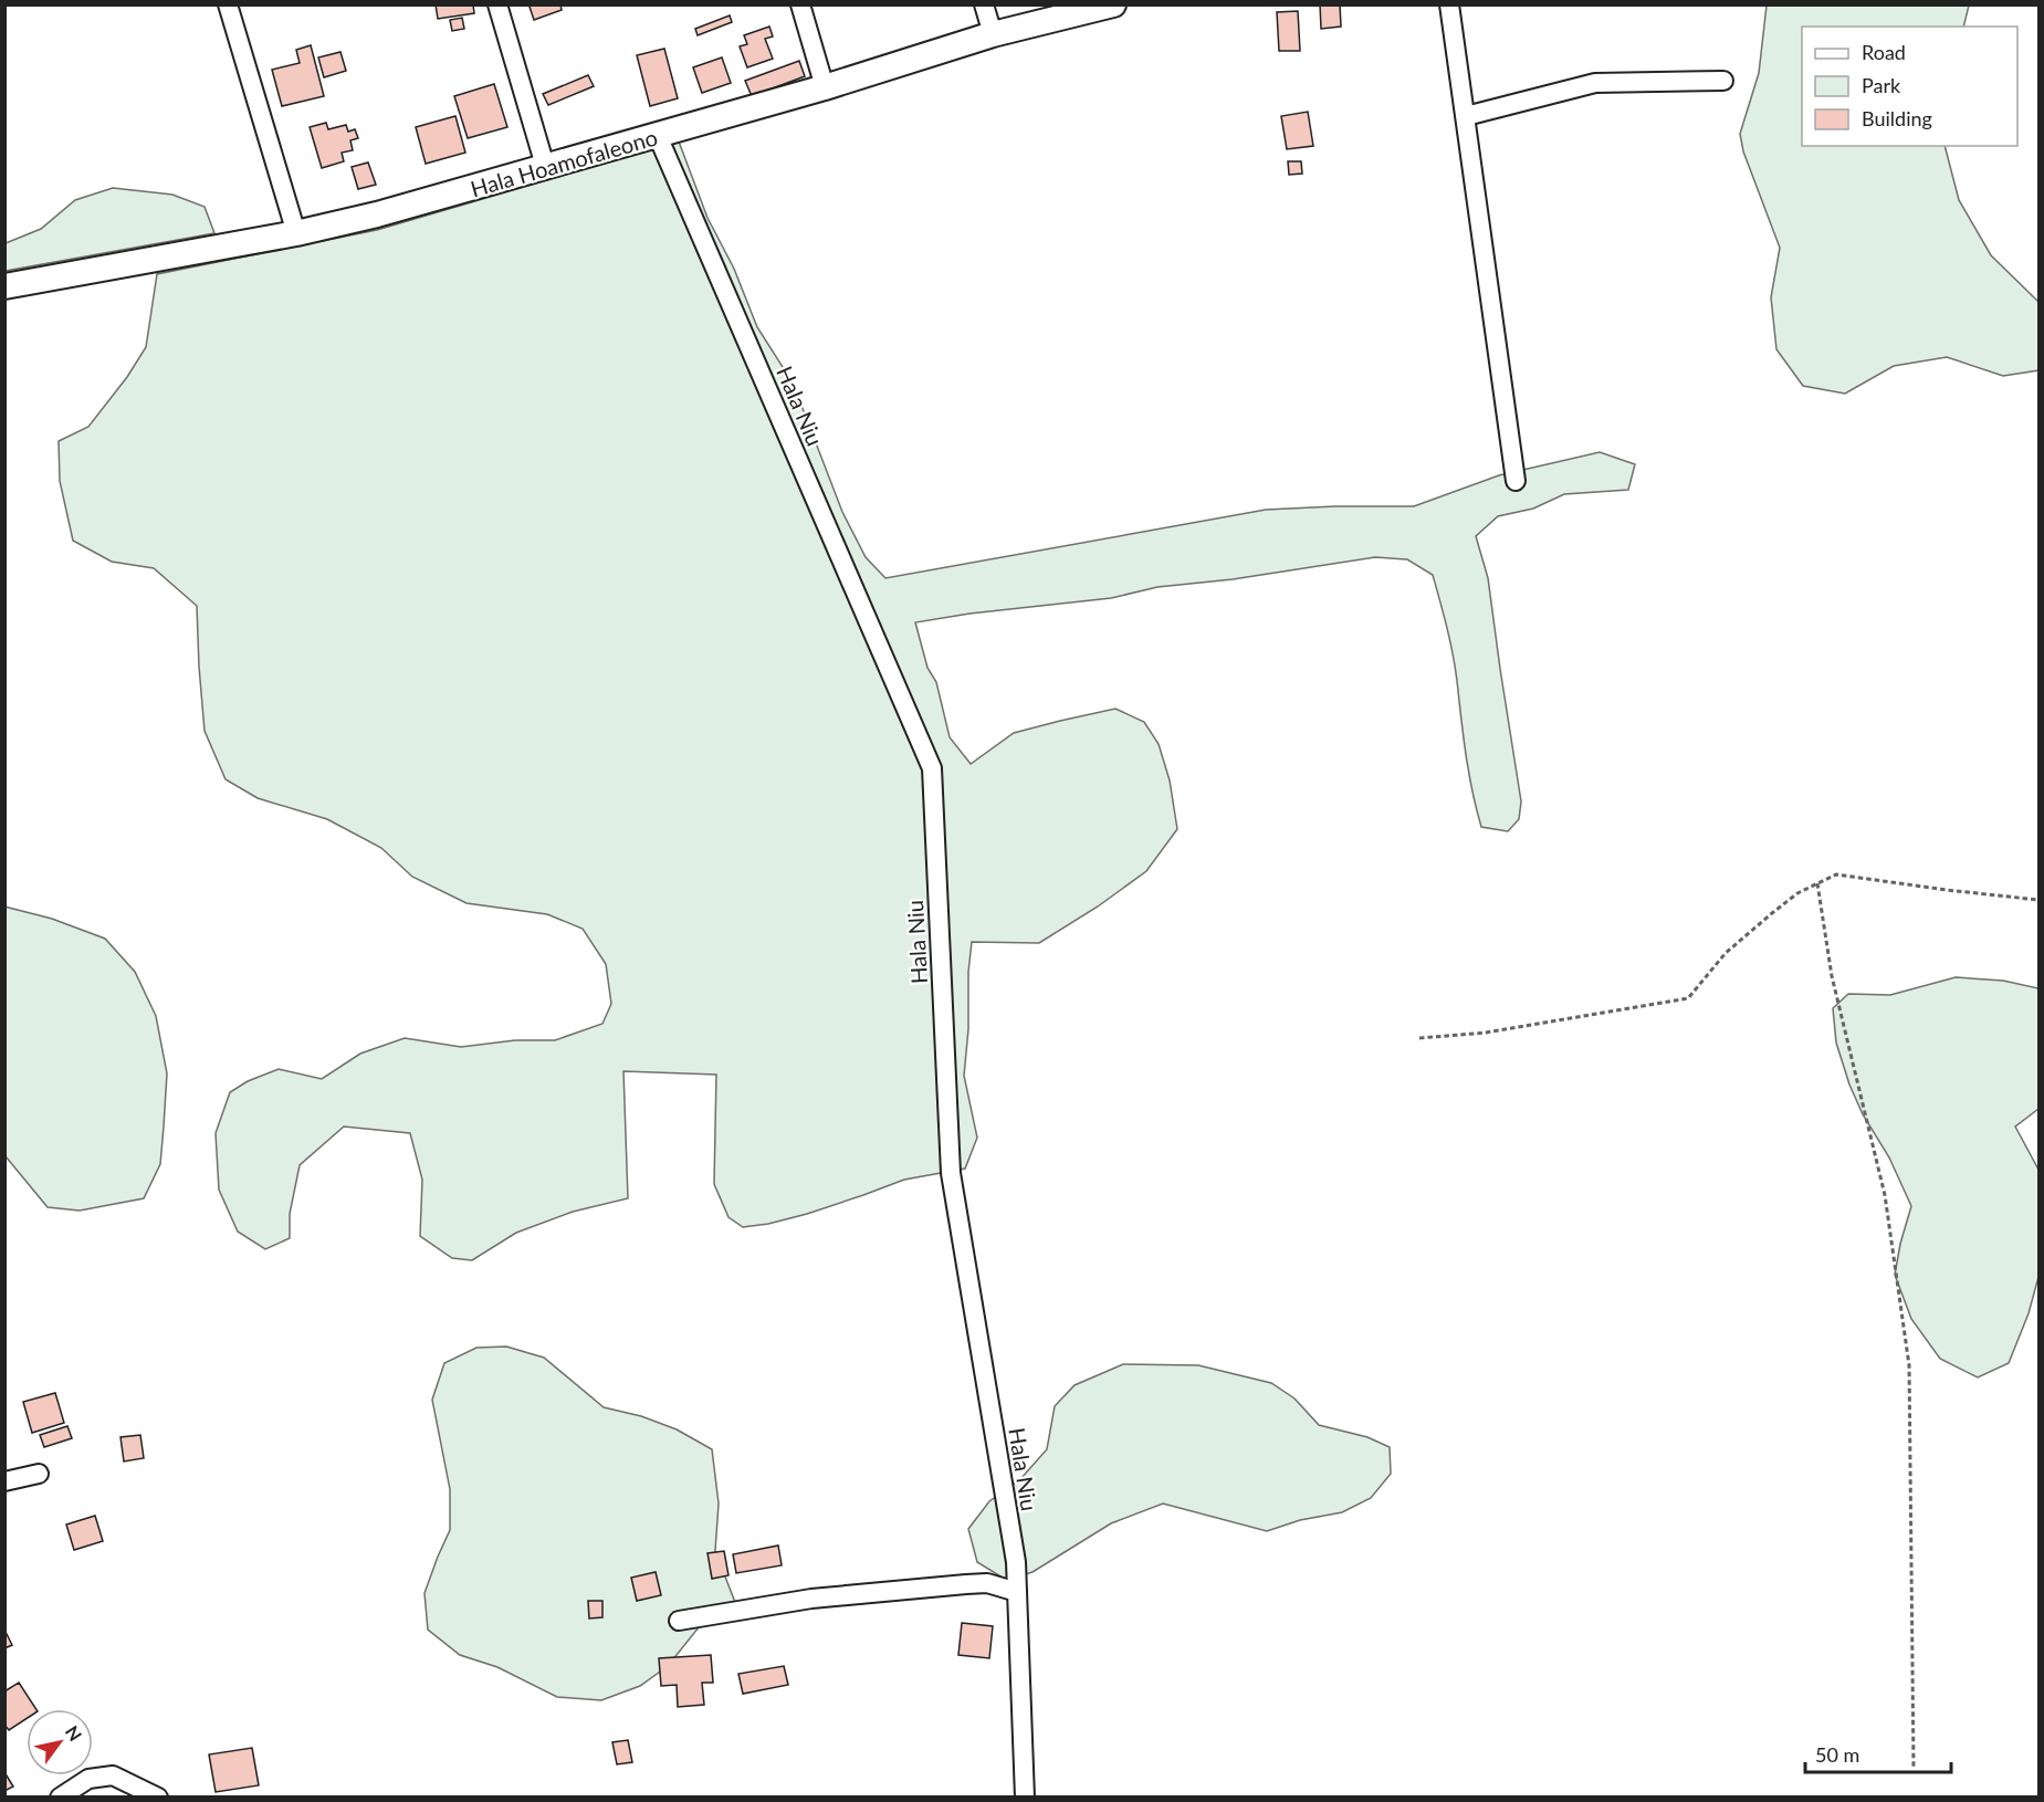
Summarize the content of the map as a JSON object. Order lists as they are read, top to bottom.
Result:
{
  "streets": {
    "street": ["Hala Hoamofaleono", "Hala Niu"]
  },
  "crossings": [
    ["Hala Hoamofaleono", "Hala Niu"]
  ],
  "legend": ["Road", "Park", "Building"],
  "scale_bar": "50 m",
  "north": "top right"
}
